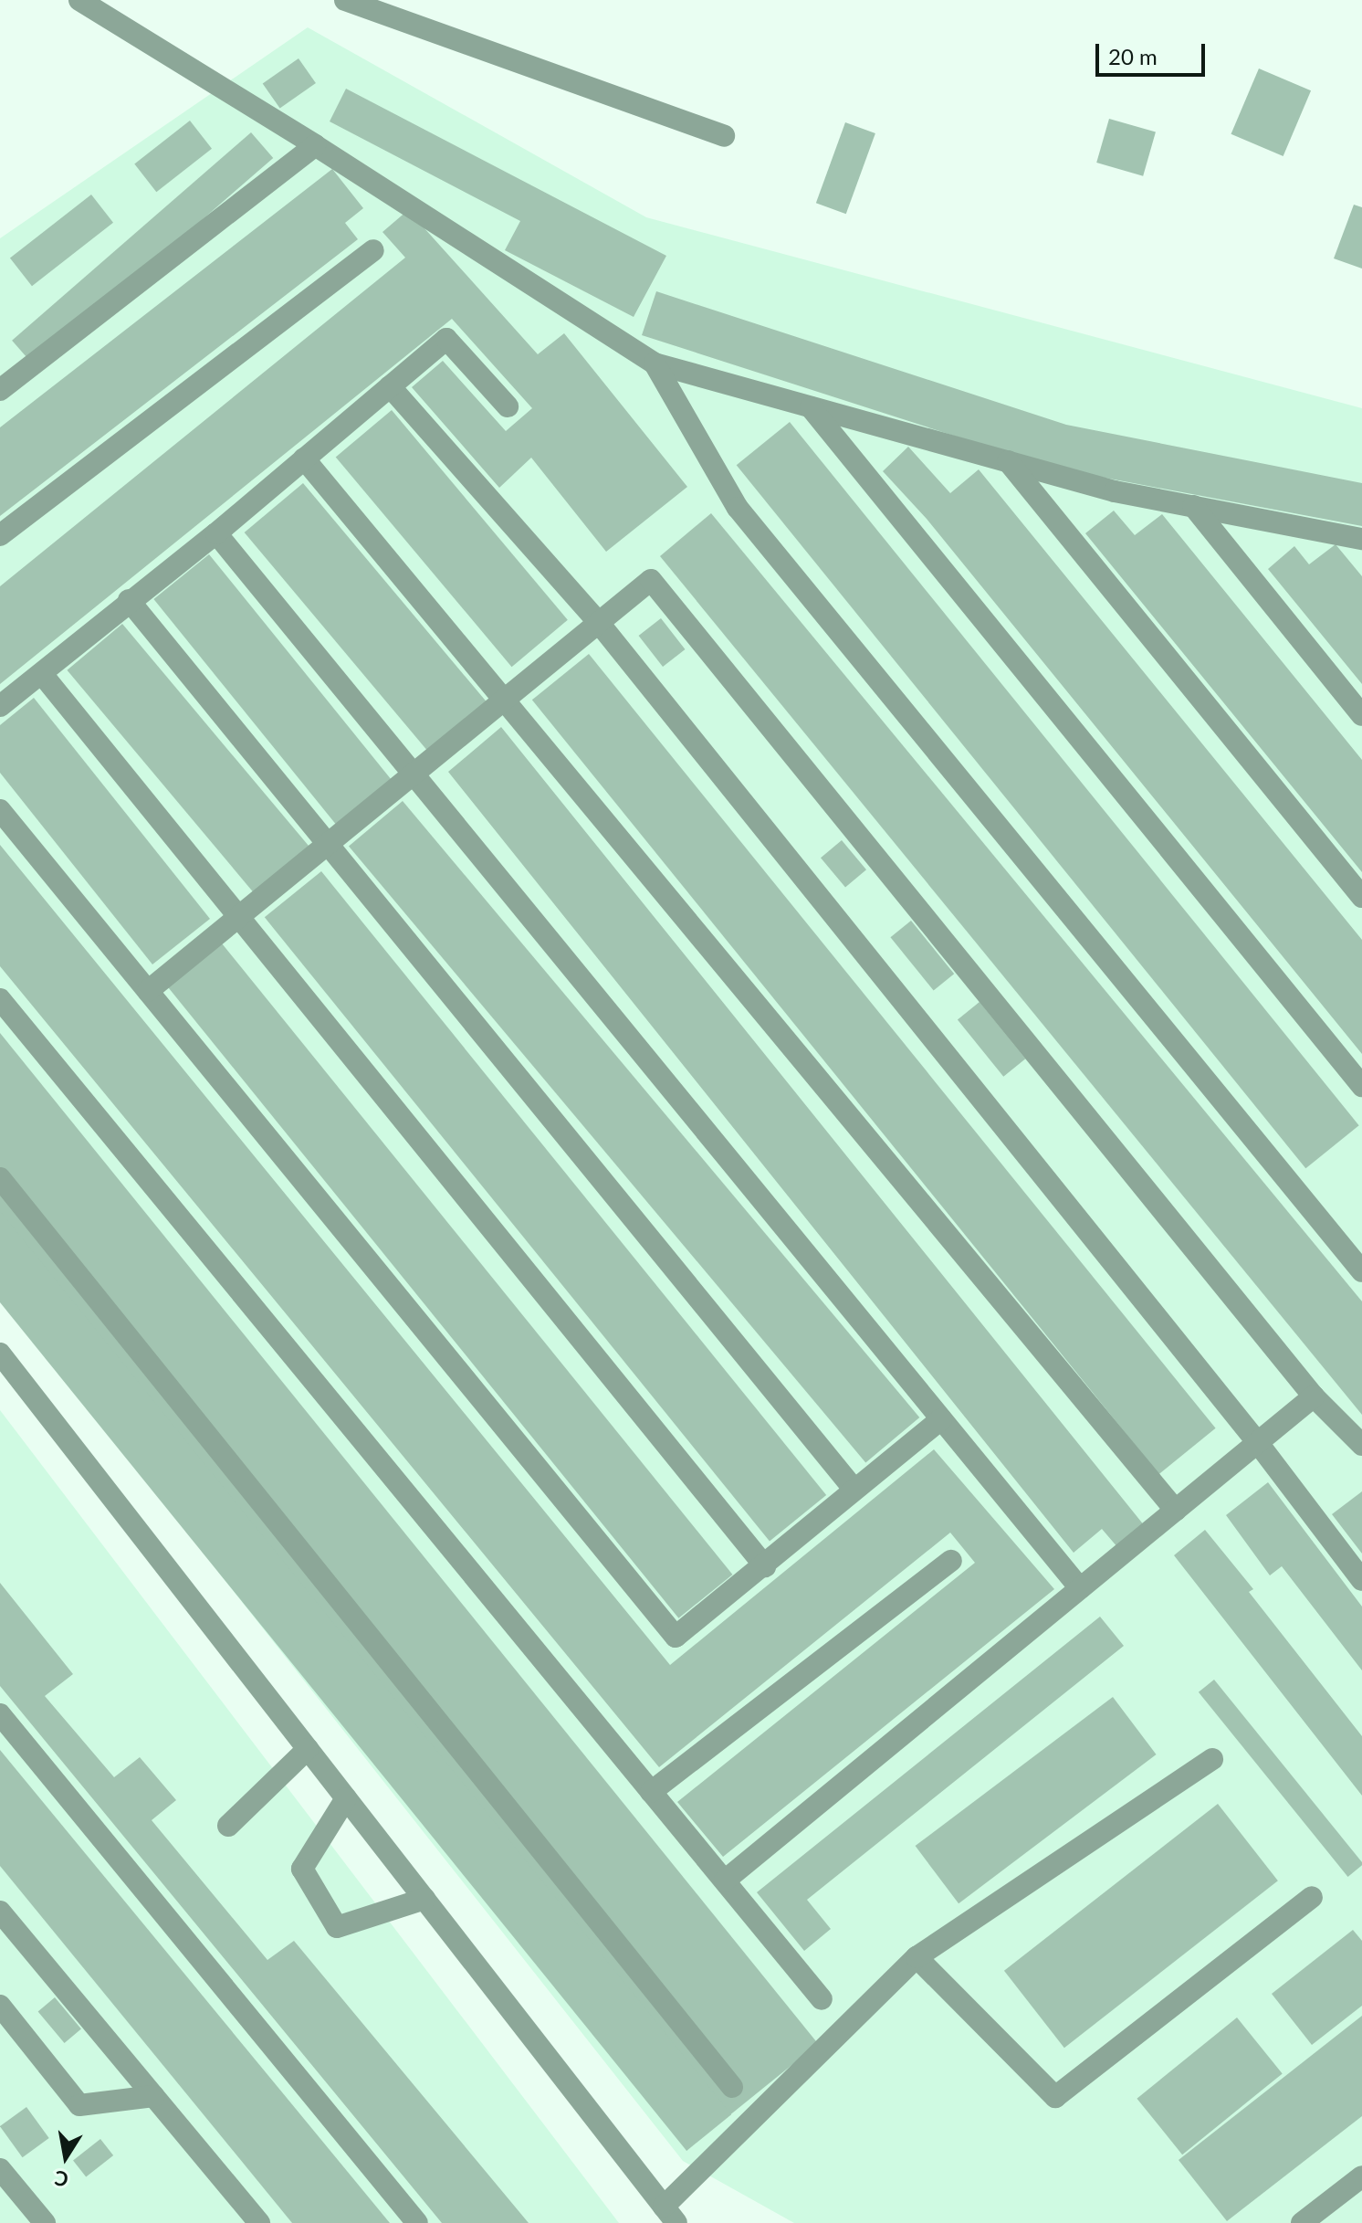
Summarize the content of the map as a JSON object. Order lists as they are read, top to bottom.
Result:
{
  "scale_bar": "20 m",
  "north": "bottom"
}
